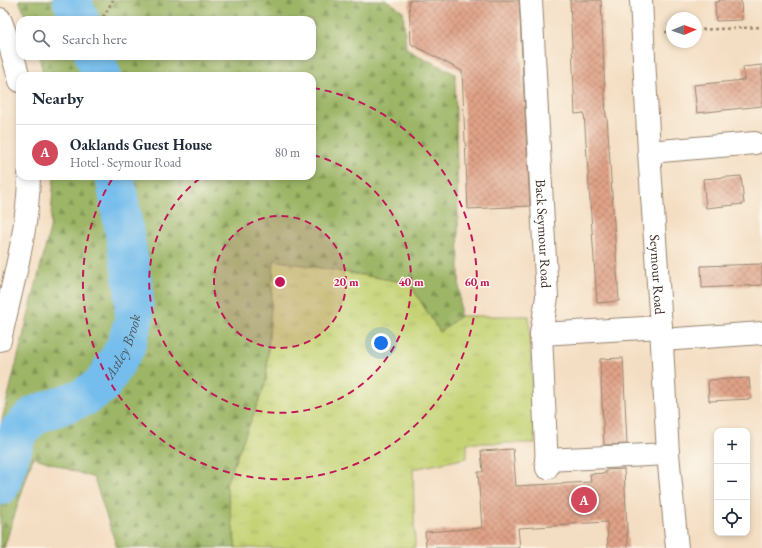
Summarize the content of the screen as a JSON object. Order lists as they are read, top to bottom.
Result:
{
  "streets": {
    "street": ["Back Seymour Road", "Seymour Road"]
  },
  "crossings": [
    ["Back Seymour Road", "Seymour Road"]
  ],
  "water": ["Astley Brook"],
  "north": "right",
  "page": {
    "search": "Search here",
    "heading": "Nearby",
    "list": [
      {
        "mark": "A",
        "name": "Oaklands Guest House",
        "note": "Hotel · Seymour Road",
        "value": "80 m"
      }
    ],
    "map_buttons": ["+", "−"],
    "pins": "A"
  },
  "rings": ["20 m", "40 m", "60 m"]
}
